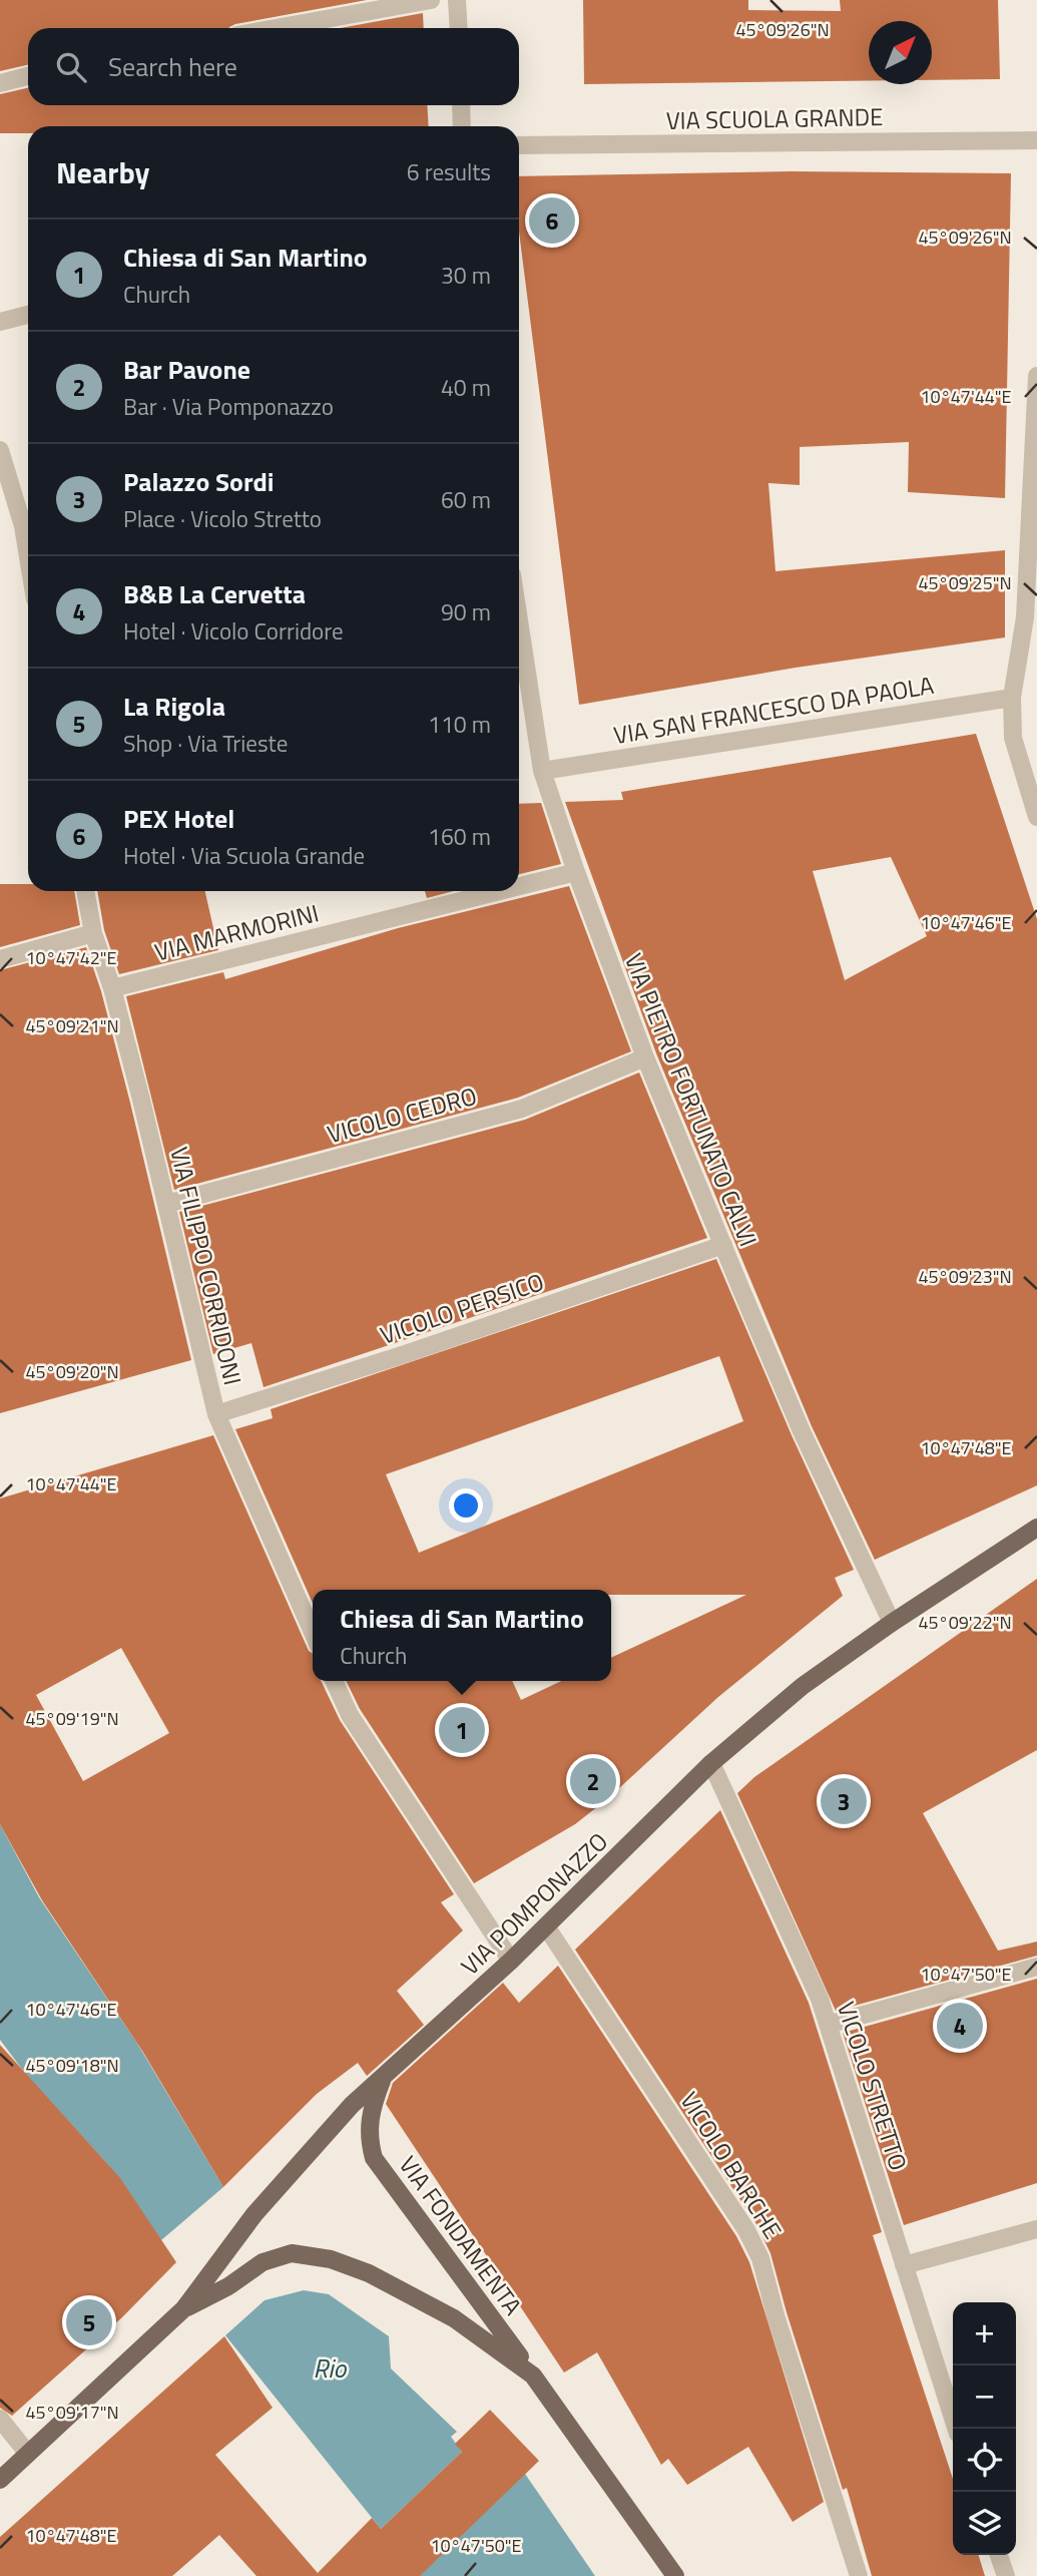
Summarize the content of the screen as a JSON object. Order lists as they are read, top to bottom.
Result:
{
  "streets": {
    "main road": ["VIA POMPONAZZO", "VIA FONDAMENTA"],
    "street": [
      "VIA SCUOLA GRANDE",
      "VIA SAN FRANCESCO DA PAOLA",
      "VIA MARMORINI",
      "VIA PIETRO FORTUNATO CALVI",
      "VICOLO CEDRO",
      "VIA FILIPPO CORRIDONI",
      "VICOLO PERSICO",
      "VICOLO STRETTO",
      "VICOLO BARCHE"
    ]
  },
  "crossings": [
    ["VIA SAN FRANCESCO DA PAOLA", "VIA PIETRO FORTUNATO CALVI"],
    ["VIA MARMORINI", "VIA PIETRO FORTUNATO CALVI"],
    ["VIA MARMORINI", "VIA FILIPPO CORRIDONI"],
    ["VIA PIETRO FORTUNATO CALVI", "VICOLO CEDRO"],
    ["VIA PIETRO FORTUNATO CALVI", "VICOLO PERSICO"],
    ["VIA PIETRO FORTUNATO CALVI", "VIA POMPONAZZO"],
    ["VICOLO CEDRO", "VIA FILIPPO CORRIDONI"],
    ["VIA FILIPPO CORRIDONI", "VICOLO PERSICO"],
    ["VIA POMPONAZZO", "VICOLO STRETTO"],
    ["VIA POMPONAZZO", "VICOLO BARCHE"],
    ["VIA POMPONAZZO", "VIA FONDAMENTA"]
  ],
  "water": ["Rio"],
  "north": "top right",
  "page": {
    "search": "Search here",
    "heading": ["Nearby", "6 results"],
    "pins": [
      "6",
      "1",
      "2",
      "3",
      "4",
      "5"
    ],
    "list": [
      {
        "mark": "1",
        "name": "Chiesa di San Martino",
        "note": "Church",
        "value": "30 m"
      },
      {
        "mark": "2",
        "name": "Bar Pavone",
        "note": "Bar · Via Pomponazzo",
        "value": "40 m"
      },
      {
        "mark": "3",
        "name": "Palazzo Sordi",
        "note": "Place · Vicolo Stretto",
        "value": "60 m"
      },
      {
        "mark": "4",
        "name": "B&B La Cervetta",
        "note": "Hotel · Vicolo Corridore",
        "value": "90 m"
      },
      {
        "mark": "5",
        "name": "La Rigola",
        "note": "Shop · Via Trieste",
        "value": "110 m"
      },
      {
        "mark": "6",
        "name": "PEX Hotel",
        "note": "Hotel · Via Scuola Grande",
        "value": "160 m"
      }
    ],
    "popup": ["Chiesa di San Martino", "Church"],
    "map_buttons": ["+", "−"]
  },
  "coordinates": [
    "45°09'26\"N",
    "10°47'44\"E",
    "45°09'25\"N",
    "10°47'46\"E",
    "10°47'42\"E",
    "45°09'21\"N",
    "45°09'23\"N",
    "45°09'20\"N",
    "10°47'48\"E",
    "45°09'22\"N",
    "45°09'19\"N",
    "10°47'50\"E",
    "45°09'18\"N",
    "45°09'17\"N"
  ]
}
